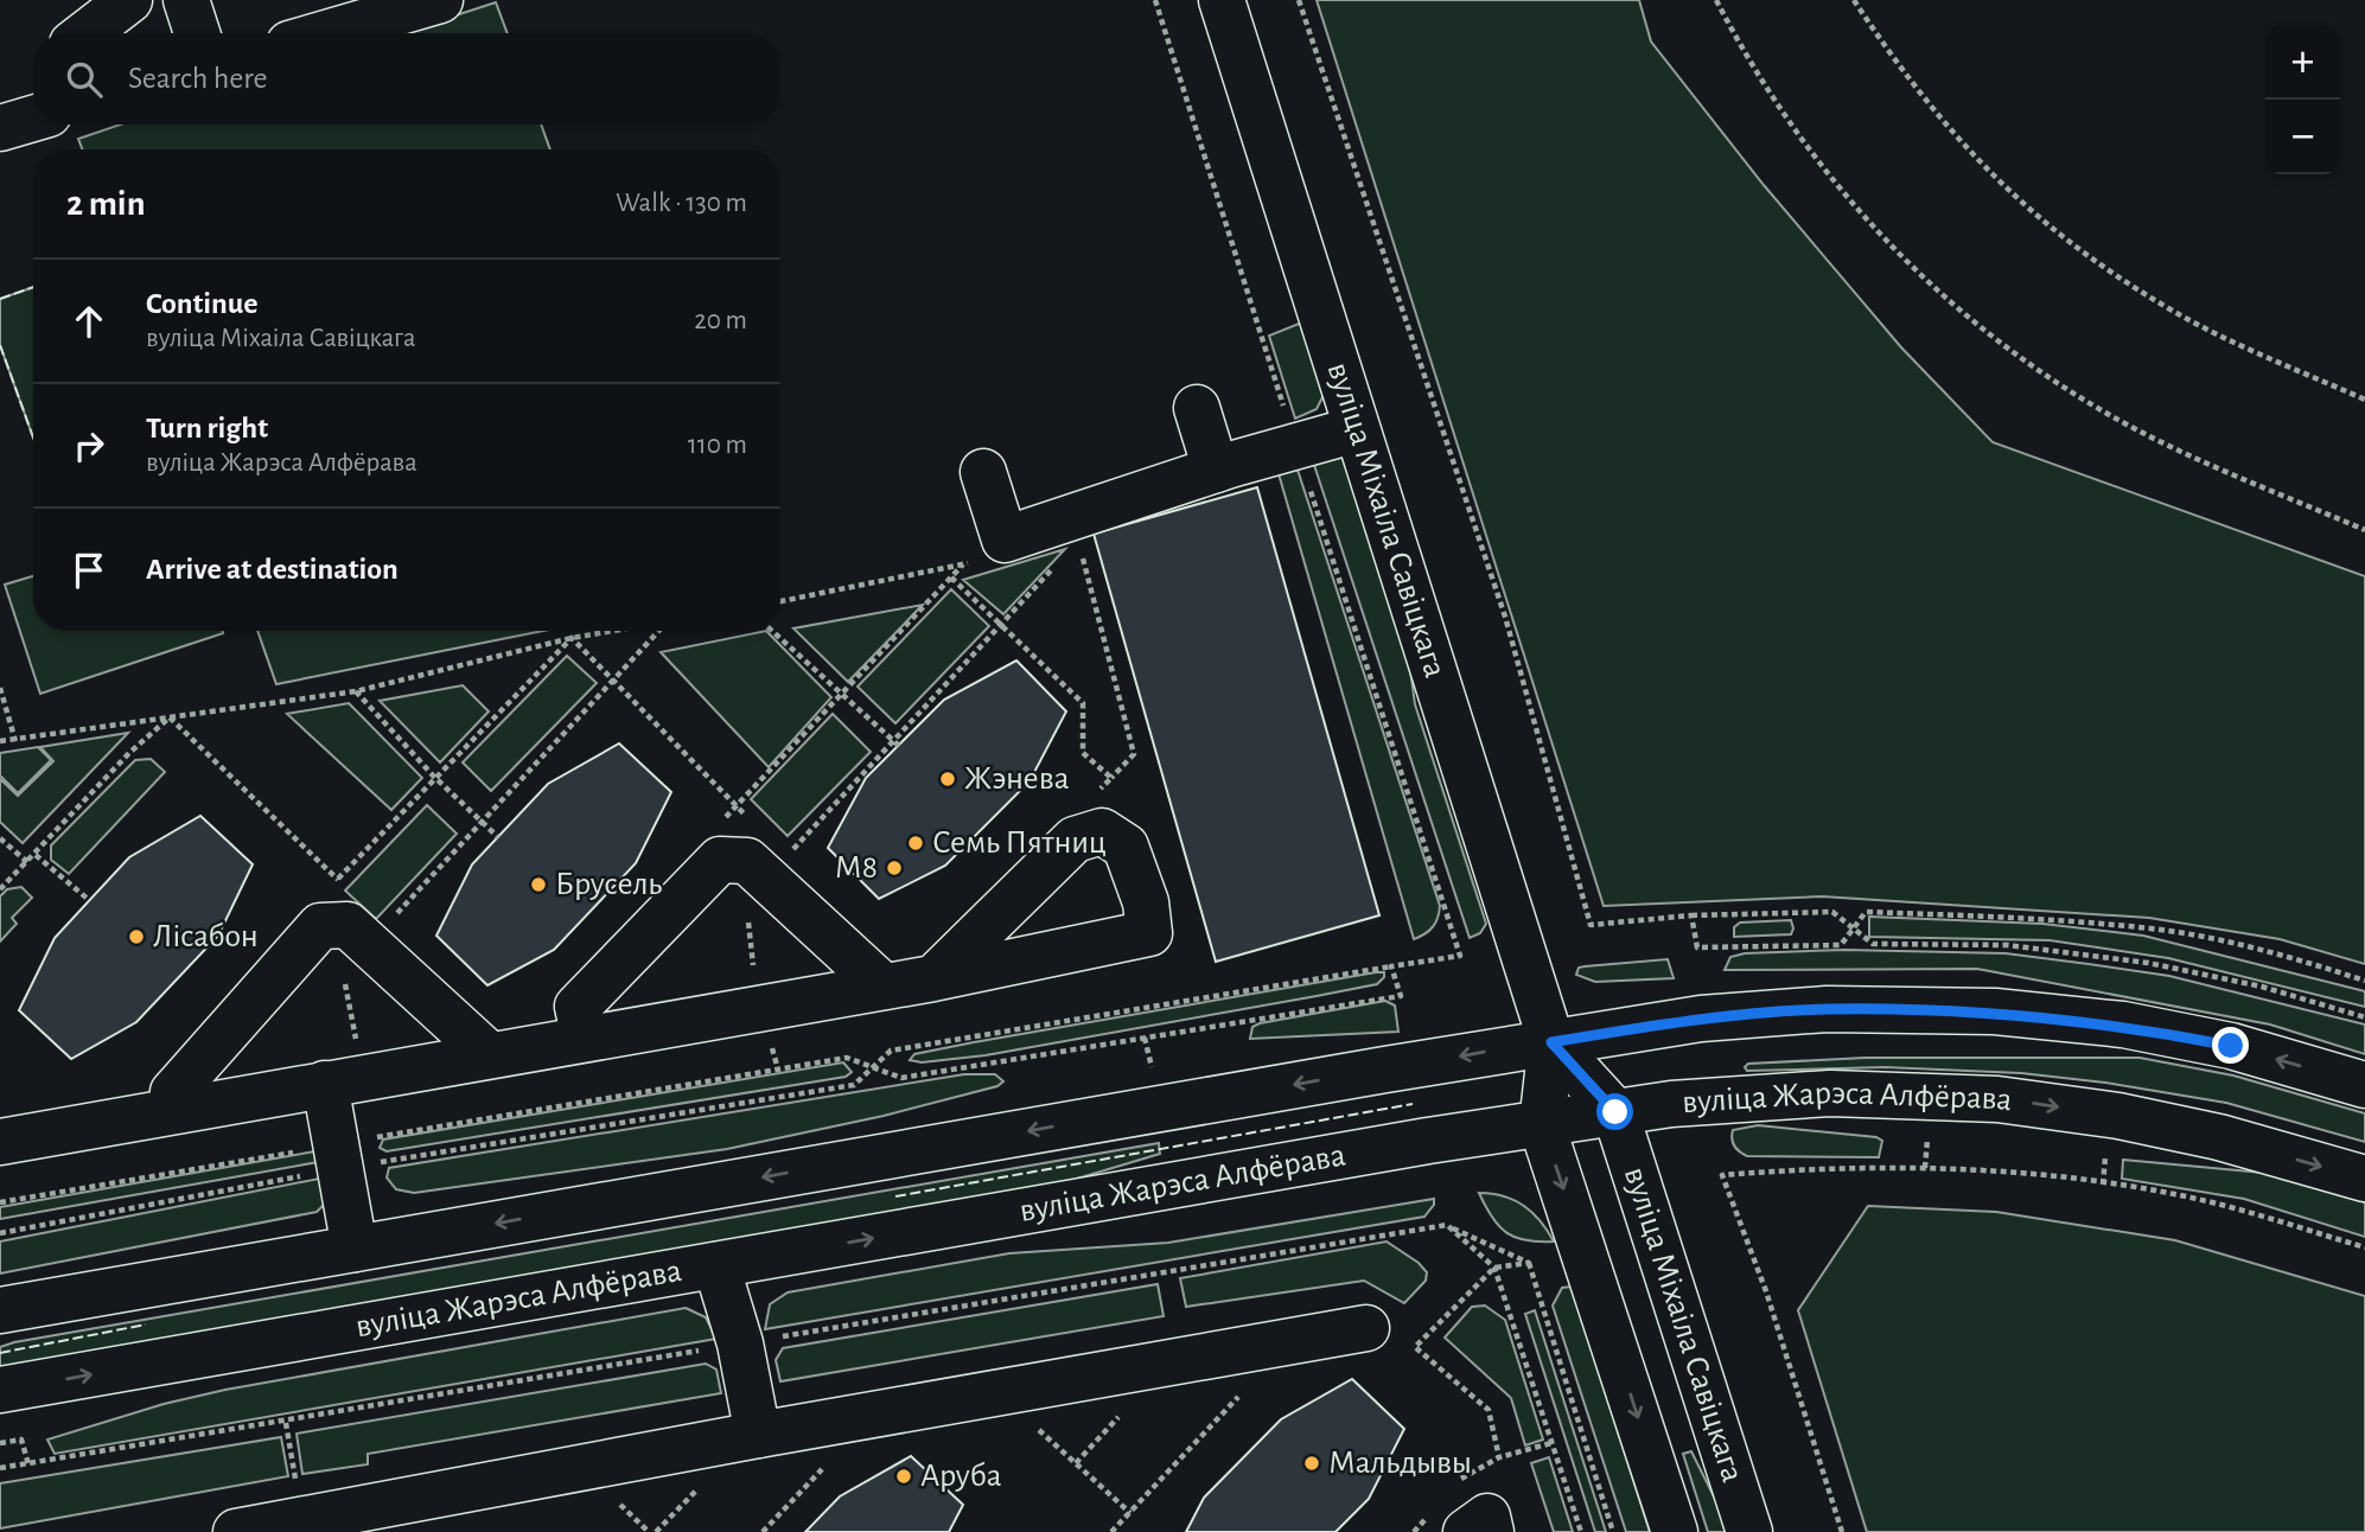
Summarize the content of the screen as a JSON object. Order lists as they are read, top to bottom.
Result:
{
  "streets": {
    "main road": ["вуліца Міхаіла Савіцкага", "вуліца Жарэса Алфёрава"]
  },
  "crossings": [
    ["вуліца Міхаіла Савіцкага", "вуліца Жарэса Алфёрава"]
  ],
  "places": [
    "Жэнева",
    "Семь Пятниц",
    "М8",
    "Брусель",
    "Лісабон",
    "Мальдывы",
    "Аруба"
  ],
  "page": {
    "map_buttons": ["+", "−"],
    "search": "Search here",
    "heading": ["2 min", "Walk · 130 m"],
    "list": [
      ["Continue", "вуліца Міхаіла Савіцкага", "20 m"],
      ["Turn right", "вуліца Жарэса Алфёрава", "110 m"],
      "Arrive at destination"
    ]
  }
}
